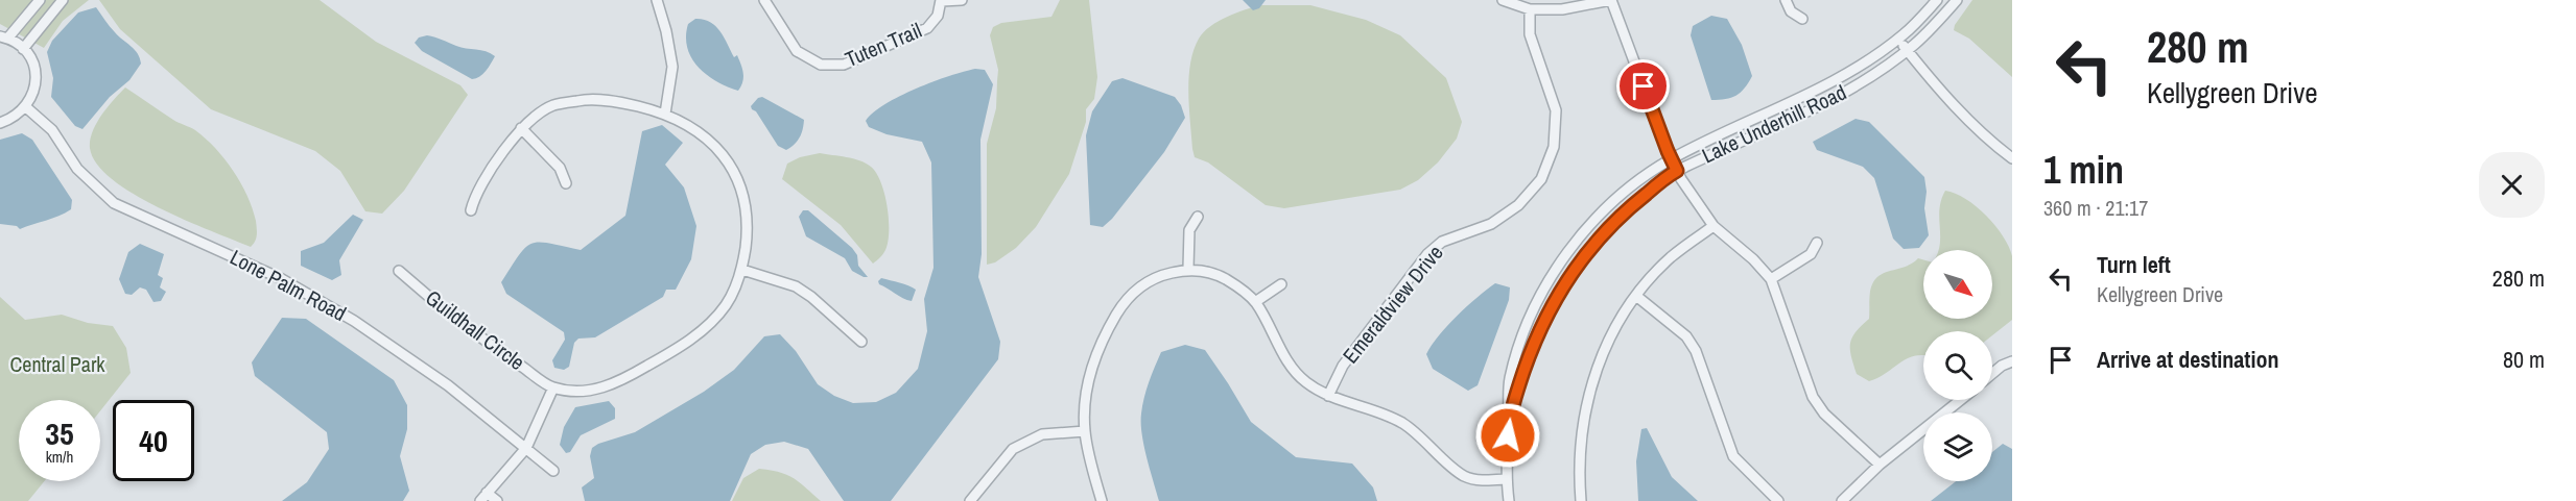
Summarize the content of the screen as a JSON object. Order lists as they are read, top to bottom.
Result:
{
  "streets": {
    "street": [
      "Tuten Trail",
      "Lake Underhill Road",
      "Lone Palm Road",
      "Emeraldview Drive",
      "Guildhall Circle"
    ]
  },
  "parks": ["Central Park"],
  "north": "bottom right",
  "page": {
    "turn": ["280 m", "Kellygreen Drive"],
    "heading": ["1 min", "360 m · 21:17"],
    "list": [
      {
        "name": "Turn left",
        "note": "Kellygreen Drive",
        "value": "280 m"
      },
      {
        "name": "Arrive at destination",
        "value": "80 m"
      }
    ],
    "speed": "35 km/h",
    "limit": "40"
  }
}
